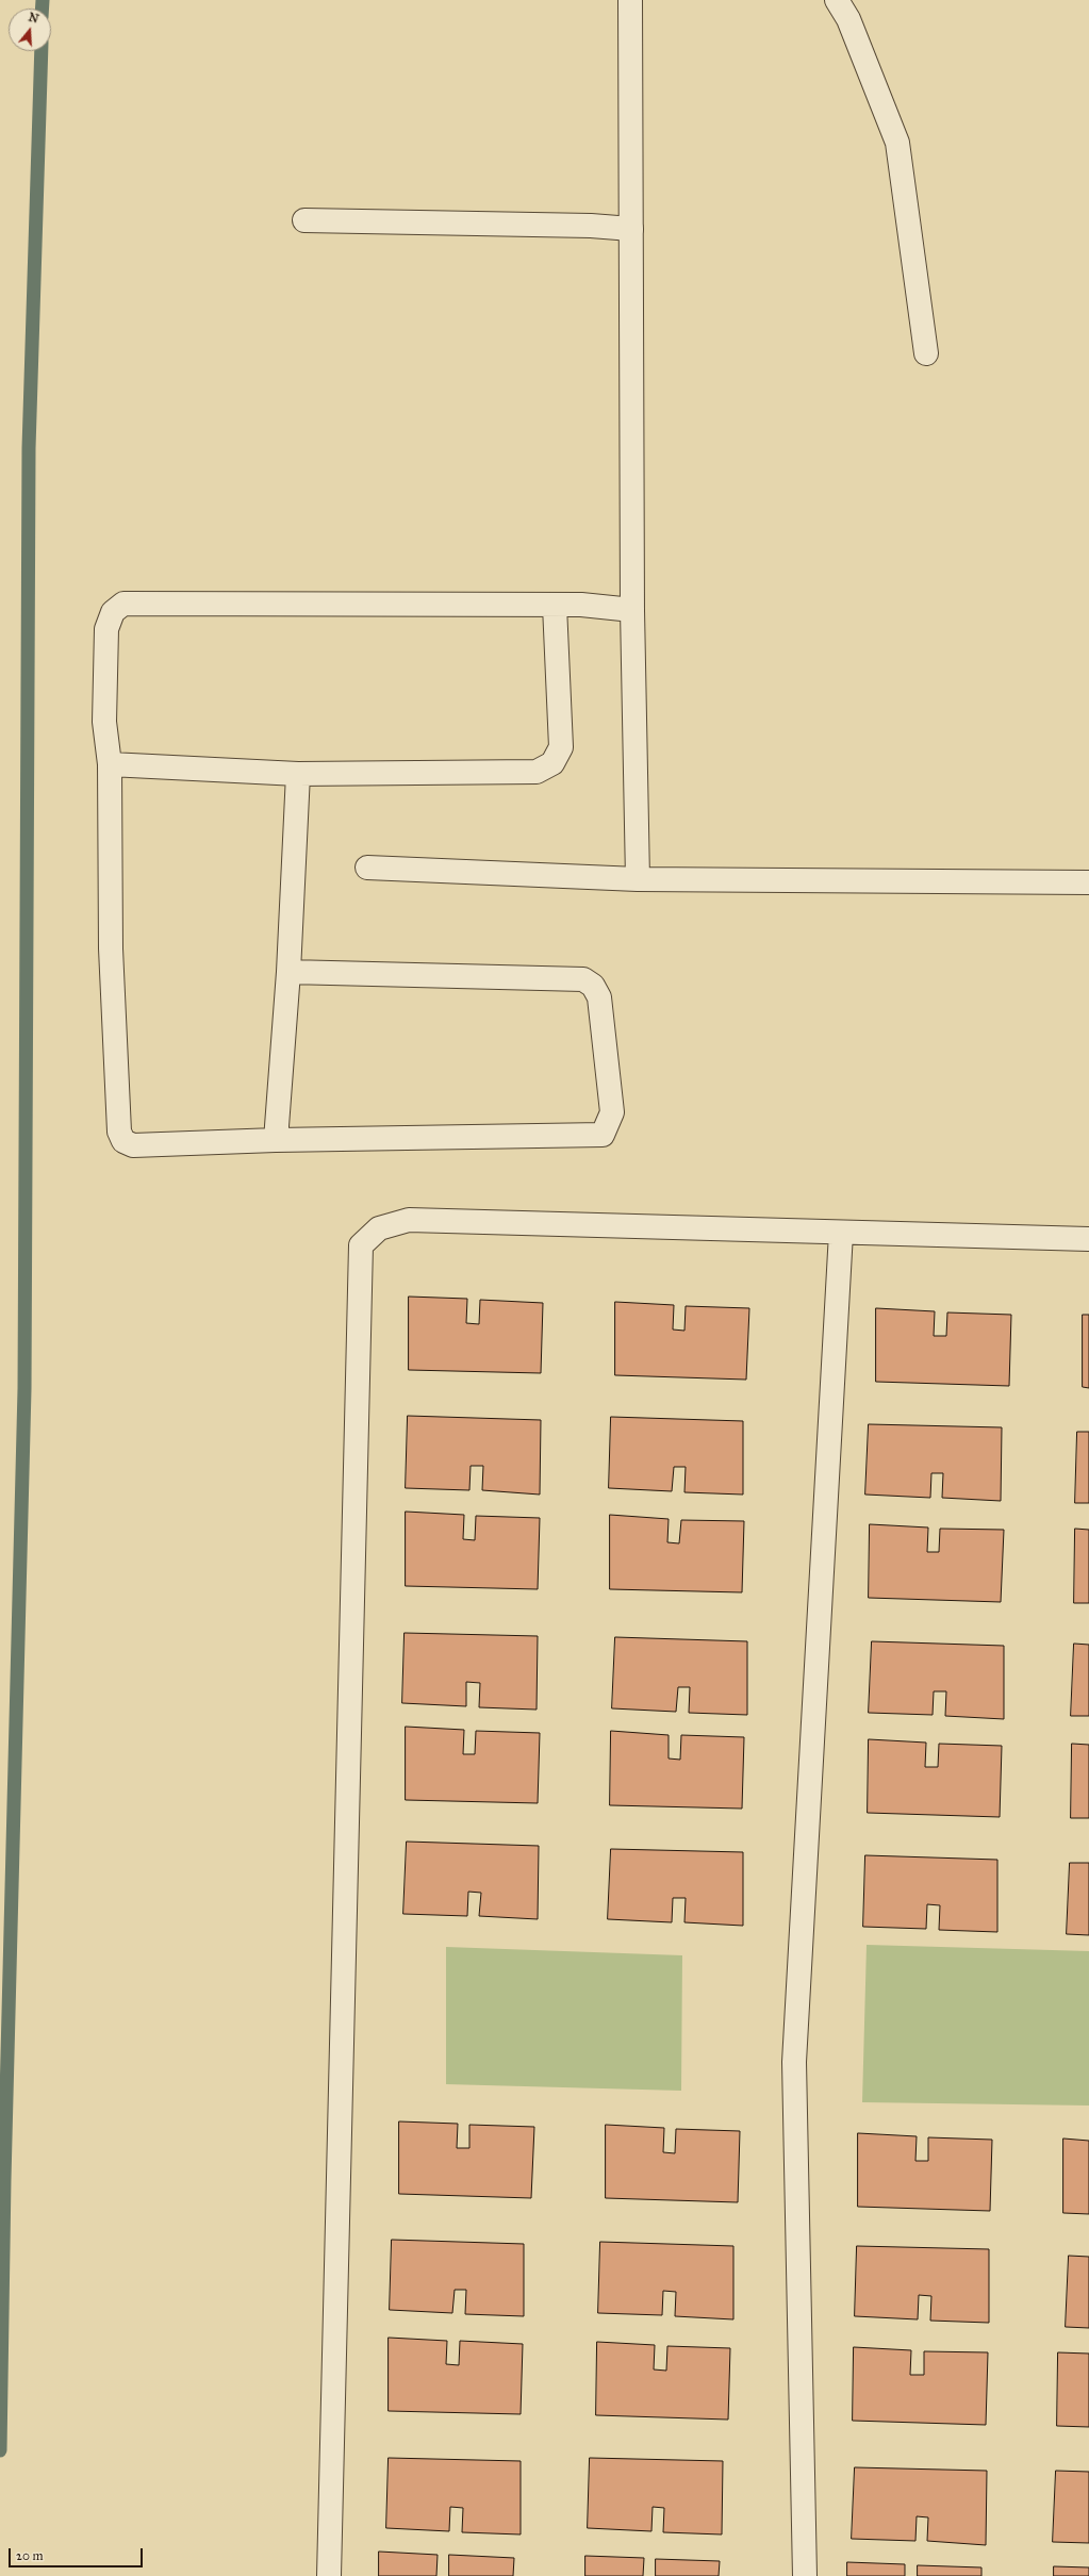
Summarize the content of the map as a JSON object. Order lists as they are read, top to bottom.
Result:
{
  "scale_bar": "20 m",
  "north": "top"
}
